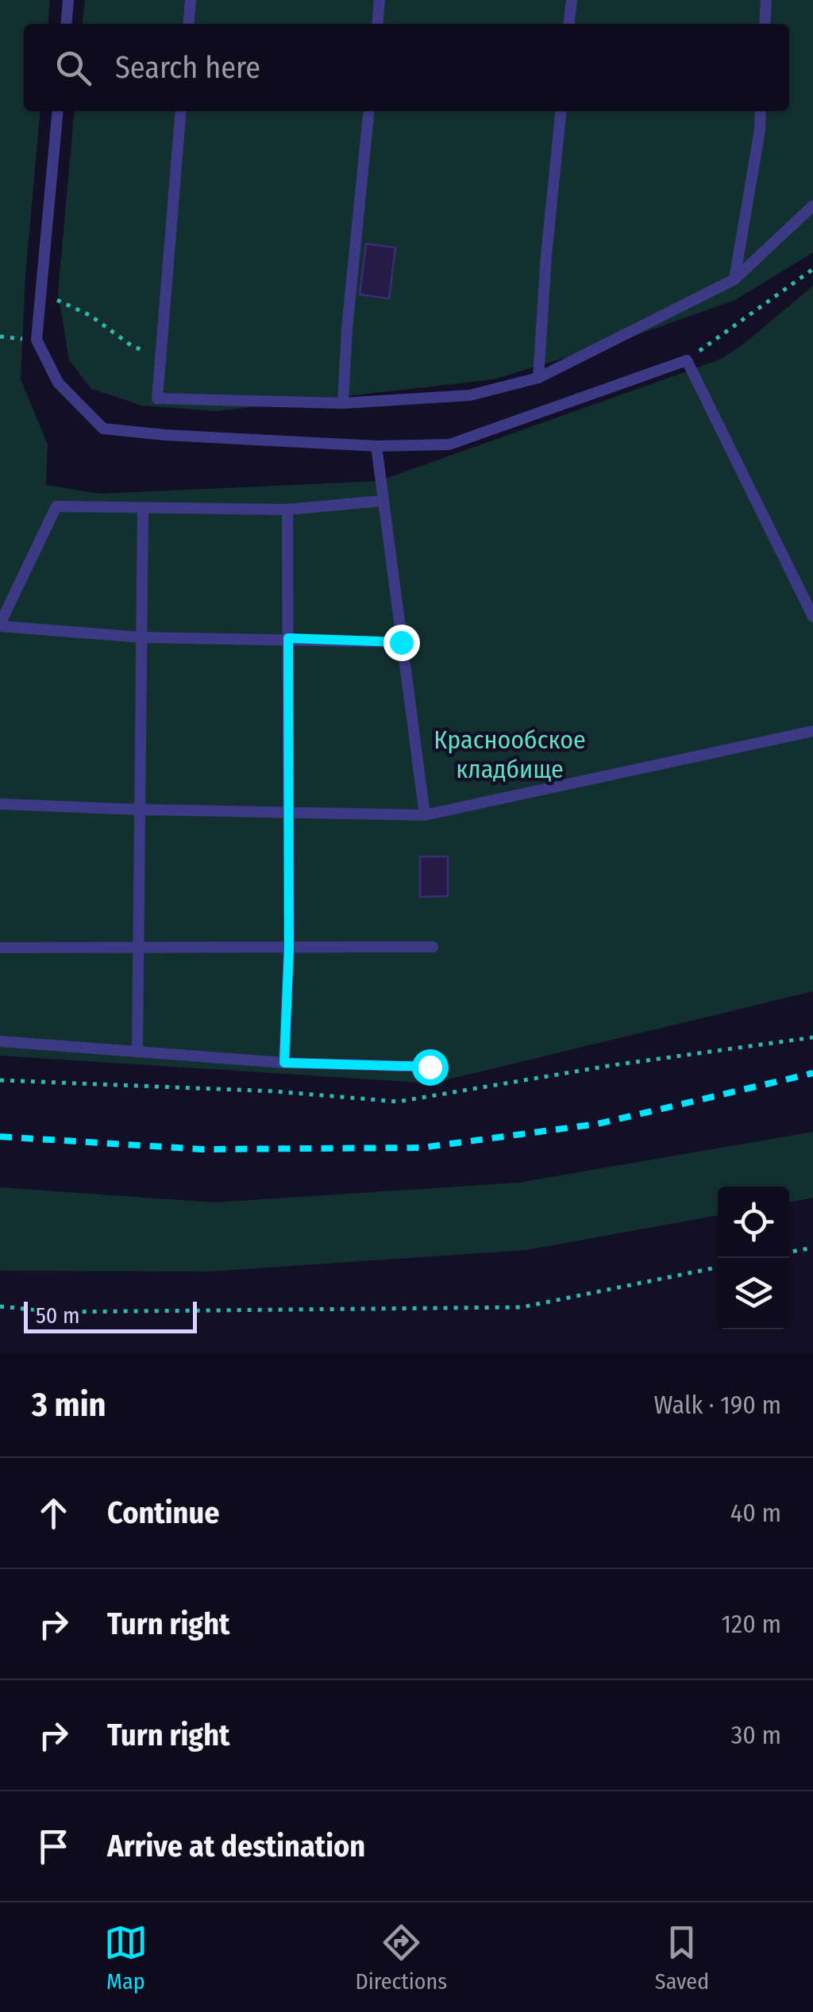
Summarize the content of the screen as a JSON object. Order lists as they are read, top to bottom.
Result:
{
  "parks": ["Краснообское кладбище"],
  "scale_bar": "50 m",
  "page": {
    "search": "Search here",
    "scale": "50 m",
    "heading": ["3 min", "Walk · 190 m"],
    "list": [
      ["Continue", "40 m"],
      ["Turn right", "120 m"],
      ["Turn right", "30 m"],
      "Arrive at destination"
    ],
    "nav": ["Map", "Directions", "Saved"]
  }
}
